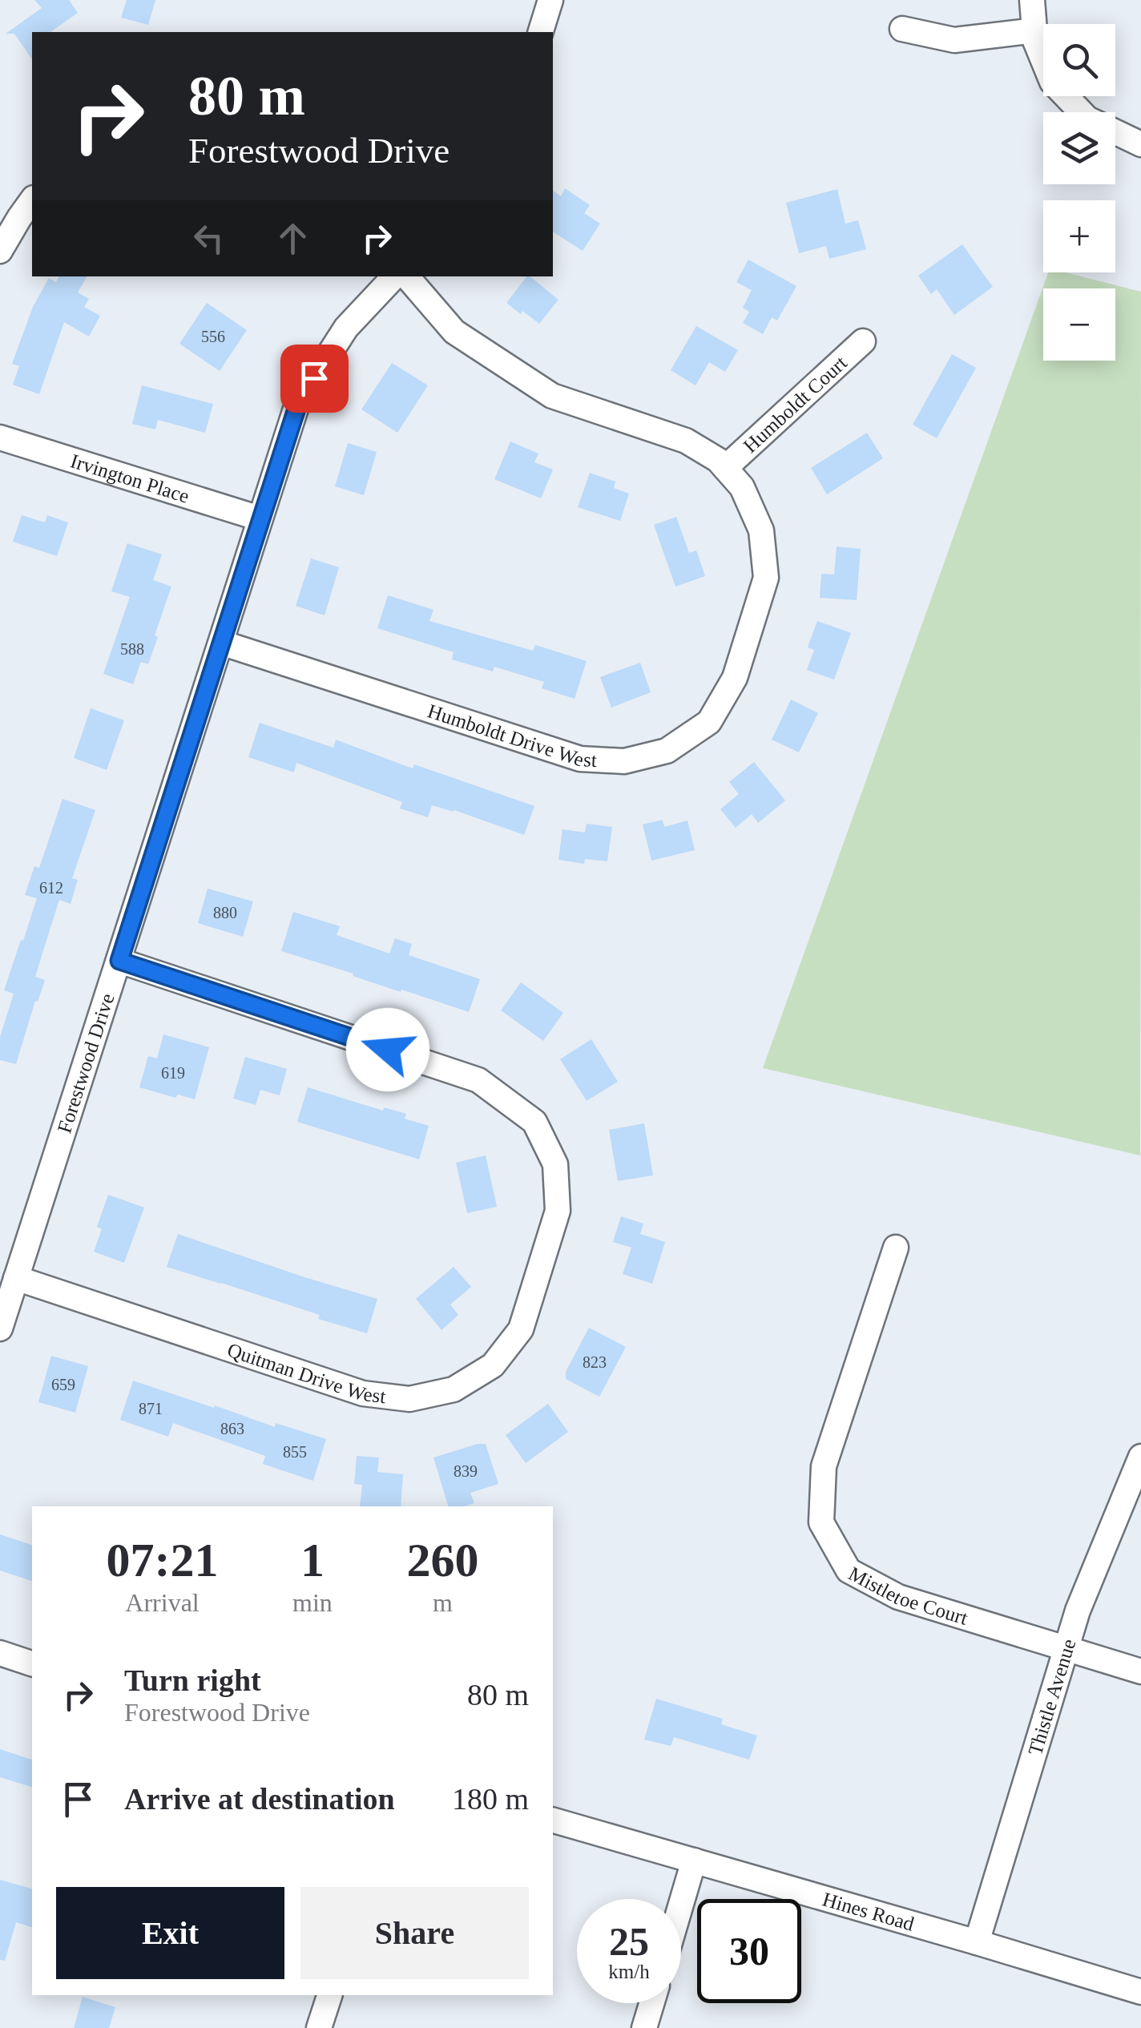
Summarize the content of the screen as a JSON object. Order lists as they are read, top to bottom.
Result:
{
  "streets": {
    "street": [
      "Humboldt Court",
      "Irvington Place",
      "Humboldt Drive West",
      "Forestwood Drive",
      "Quitman Drive West",
      "Mistletoe Court",
      "Thistle Avenue",
      "Hines Road"
    ]
  },
  "crossings": [
    ["Humboldt Court", "Humboldt Drive West"],
    ["Irvington Place", "Forestwood Drive"],
    ["Humboldt Drive West", "Forestwood Drive"],
    ["Forestwood Drive", "Quitman Drive West"],
    ["Mistletoe Court", "Thistle Avenue"],
    ["Thistle Avenue", "Hines Road"]
  ],
  "house_numbers": [
    "556",
    "588",
    "612",
    "880",
    "619",
    "823",
    "659",
    "871",
    "863",
    "855",
    "839"
  ],
  "page": {
    "map_buttons": ["+", "−"],
    "turn": ["80 m", "Forestwood Drive"],
    "eta": [
      "07:21",
      "Arrival",
      "1",
      "min",
      "260",
      "m"
    ],
    "list": [
      {
        "name": "Turn right",
        "note": "Forestwood Drive",
        "value": "80 m"
      },
      {
        "name": "Arrive at destination",
        "value": "180 m"
      }
    ],
    "buttons": ["Exit", "Share"],
    "speed": "25 km/h",
    "limit": "30"
  }
}
